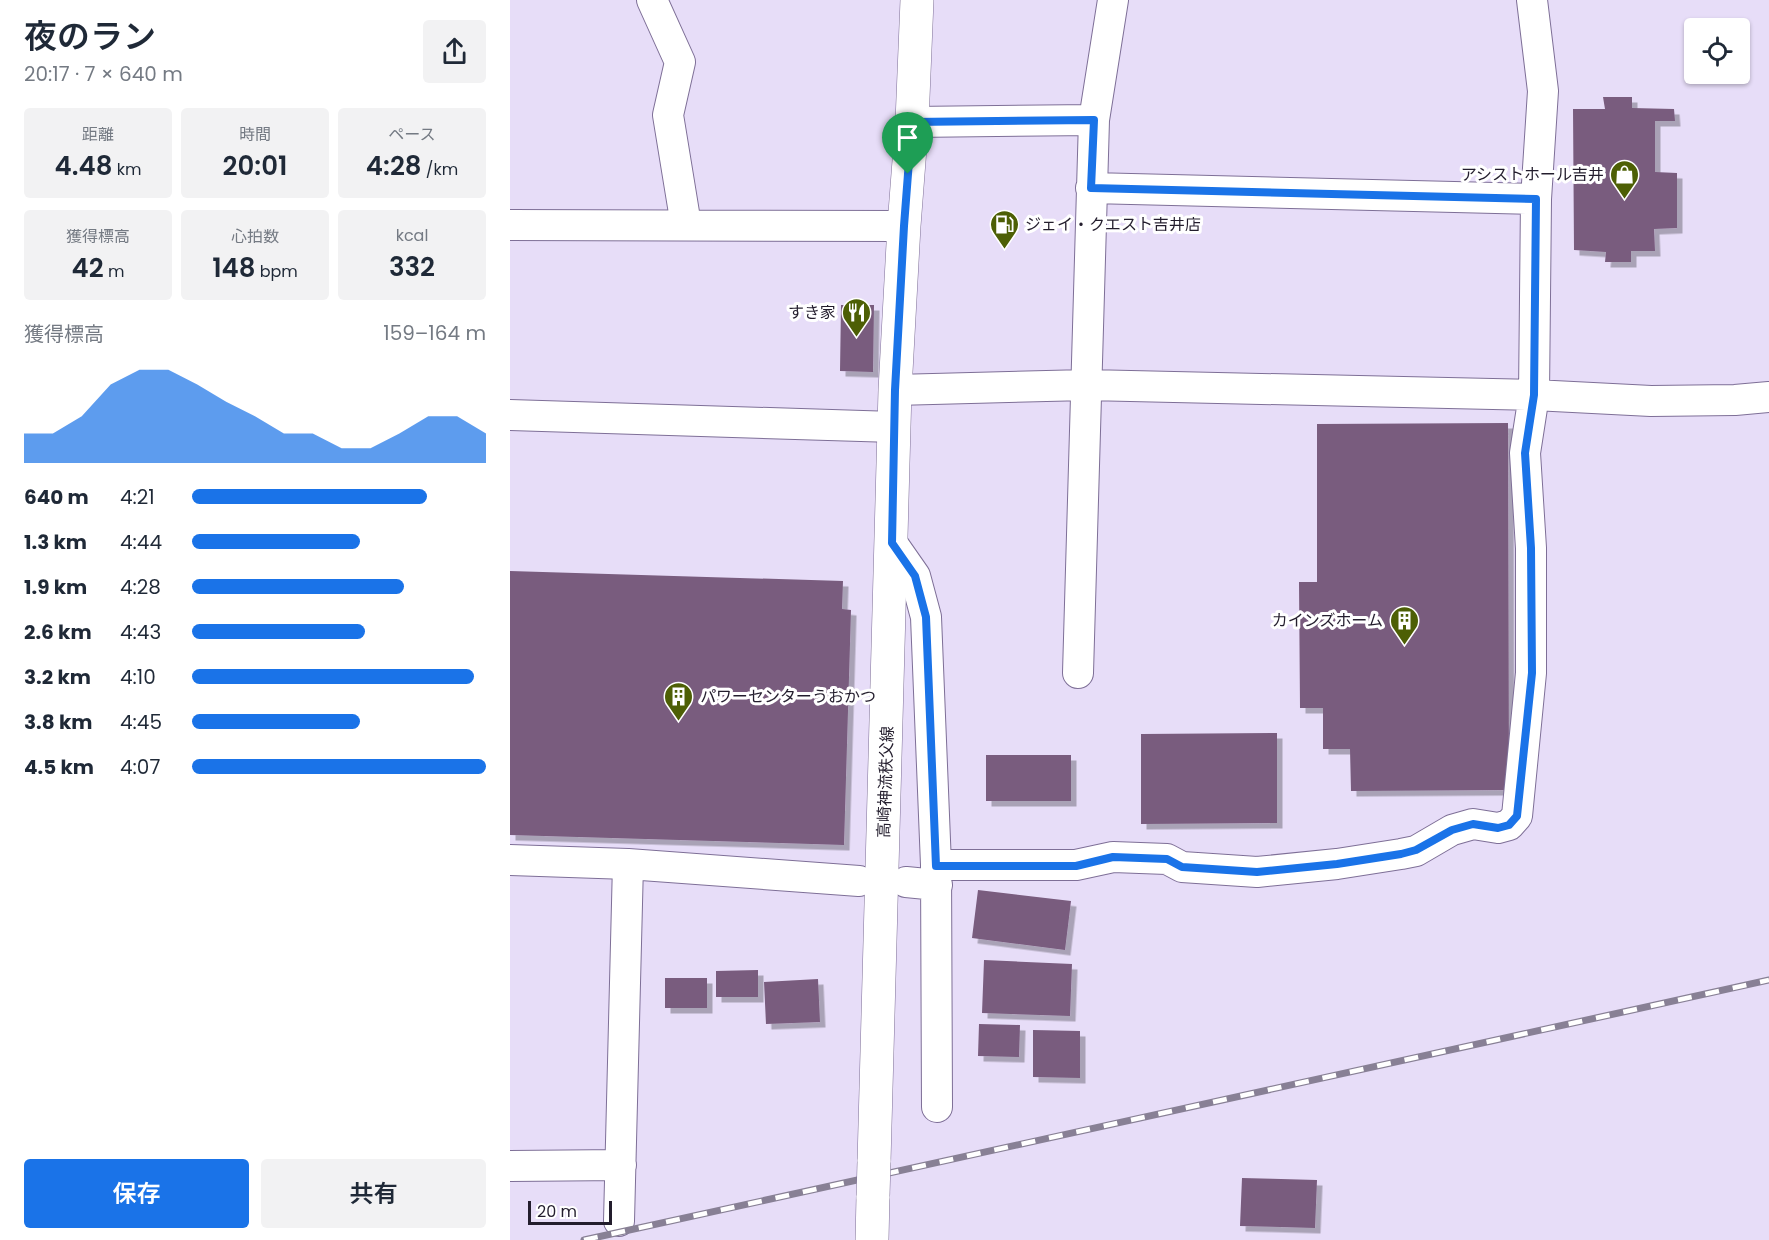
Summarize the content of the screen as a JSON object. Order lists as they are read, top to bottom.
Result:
{
  "streets": {
    "main road": ["高崎神流秩父線"]
  },
  "places": {
    "shop": ["アシストホール吉井"],
    "fuel station": ["ジェイ・クエスト吉井店"],
    "restaurant": ["すき家"],
    "building": ["カインズホーム", "パワーセンターうおかつ"]
  },
  "scale_bar": "20 m",
  "page": {
    "heading": ["夜のラン", "20:17 · 7 × 640 m"],
    "stats": [
      ["距離", "4.48 km"],
      ["時間", "20:01"],
      ["ペース", "4:28 /km"],
      ["獲得標高", "42 m"],
      ["心拍数", "148 bpm"],
      ["kcal", "332"]
    ],
    "chart": ["獲得標高", "159–164 m"],
    "list": [
      {
        "name": "640 m",
        "note": "4:21"
      },
      {
        "name": "1.3 km",
        "note": "4:44"
      },
      {
        "name": "1.9 km",
        "note": "4:28"
      },
      {
        "name": "2.6 km",
        "note": "4:43"
      },
      {
        "name": "3.2 km",
        "note": "4:10"
      },
      {
        "name": "3.8 km",
        "note": "4:45"
      },
      {
        "name": "4.5 km",
        "note": "4:07"
      }
    ],
    "buttons": ["保存", "共有"],
    "scale": "20 m"
  }
}
